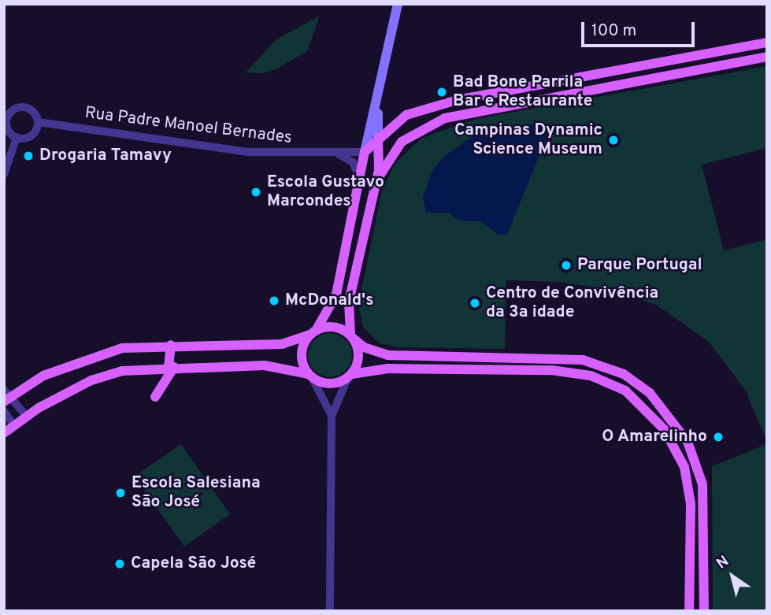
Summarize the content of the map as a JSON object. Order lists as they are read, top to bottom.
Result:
{
  "streets": {
    "street": ["Rua Padre Manoel Bernades"]
  },
  "places": [
    "Bad Bone Parrila Bar e Restaurante",
    "Campinas Dynamic Science Museum",
    "Drogaria Tamavy",
    "Escola Gustavo Marcondes",
    "Parque Portugal",
    "McDonald's",
    "Centro de Convivência da 3a idade",
    "O Amarelinho",
    "Escola Salesiana São José",
    "Capela São José"
  ],
  "scale_bar": "100 m",
  "north": "top left"
}
